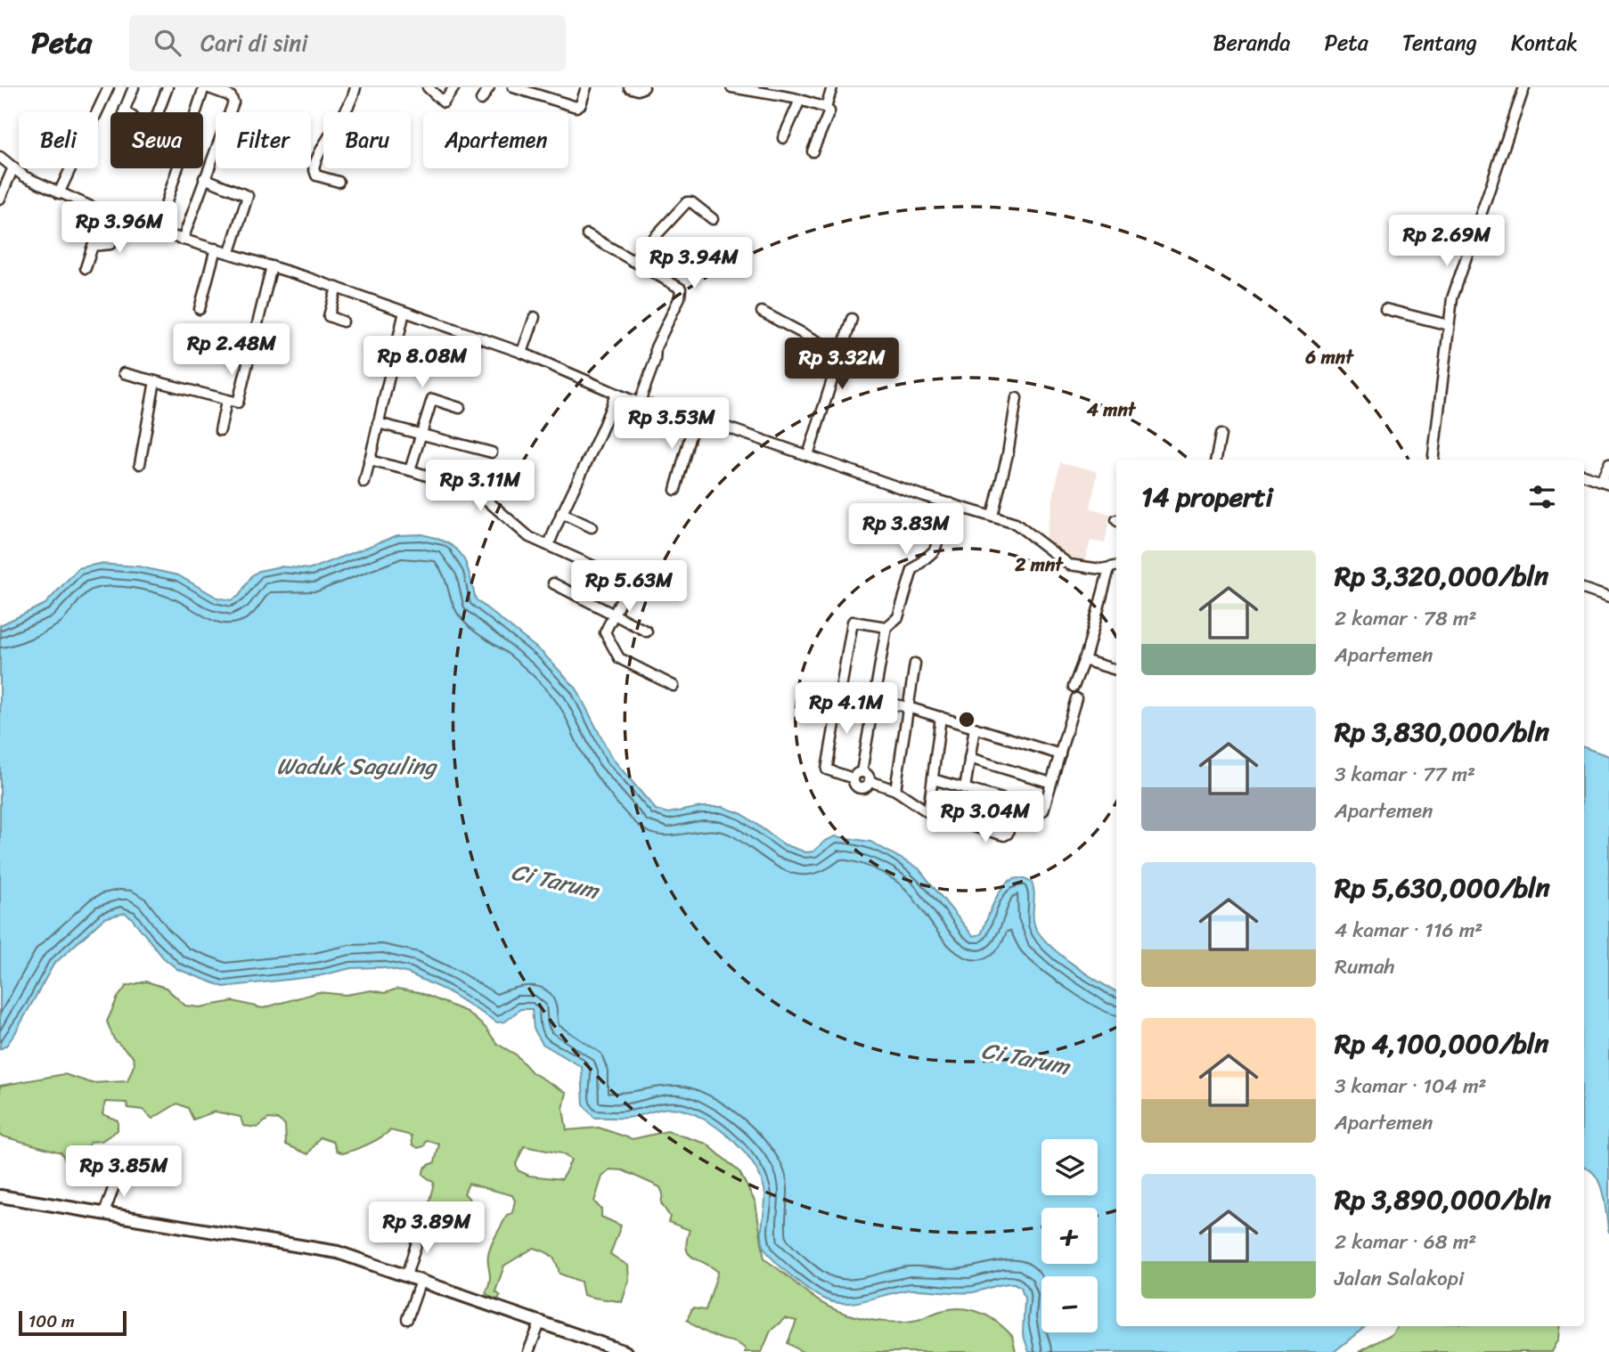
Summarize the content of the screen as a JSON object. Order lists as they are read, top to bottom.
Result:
{
  "water": ["Waduk Saguling", "Ci Tarum"],
  "scale_bar": "100 m",
  "page": {
    "header": "Peta",
    "search": "Cari di sini",
    "nav": [
      "Beranda",
      "Peta",
      "Tentang",
      "Kontak"
    ],
    "chip": [
      "Beli",
      "Sewa",
      "Filter",
      "Baru",
      "Apartemen"
    ],
    "price": [
      "Rp 3.96M",
      "Rp 2.69M",
      "Rp 3.94M",
      "Rp 2.48M",
      "Rp 8.08M",
      "Rp 3.32M",
      "Rp 3.53M",
      "Rp 3.11M",
      "Rp 3.83M",
      "Rp 5.63M",
      "Rp 4.1M",
      "Rp 3.04M",
      "Rp 3.85M",
      "Rp 3.89M"
    ],
    "heading": "14 properti",
    "list": [
      {
        "name": "Rp 3,320,000/bln",
        "note": "2 kamar · 78 m² · Apartemen"
      },
      {
        "name": "Rp 3,830,000/bln",
        "note": "3 kamar · 77 m² · Apartemen"
      },
      {
        "name": "Rp 5,630,000/bln",
        "note": "4 kamar · 116 m² · Rumah"
      },
      {
        "name": "Rp 4,100,000/bln",
        "note": "3 kamar · 104 m² · Apartemen"
      },
      {
        "name": "Rp 3,890,000/bln",
        "note": "2 kamar · 68 m² · Jalan Salakopi"
      }
    ],
    "map_buttons": ["+", "−"],
    "scale": "100 m"
  },
  "rings": ["6 mnt", "4 mnt", "2 mnt"]
}
